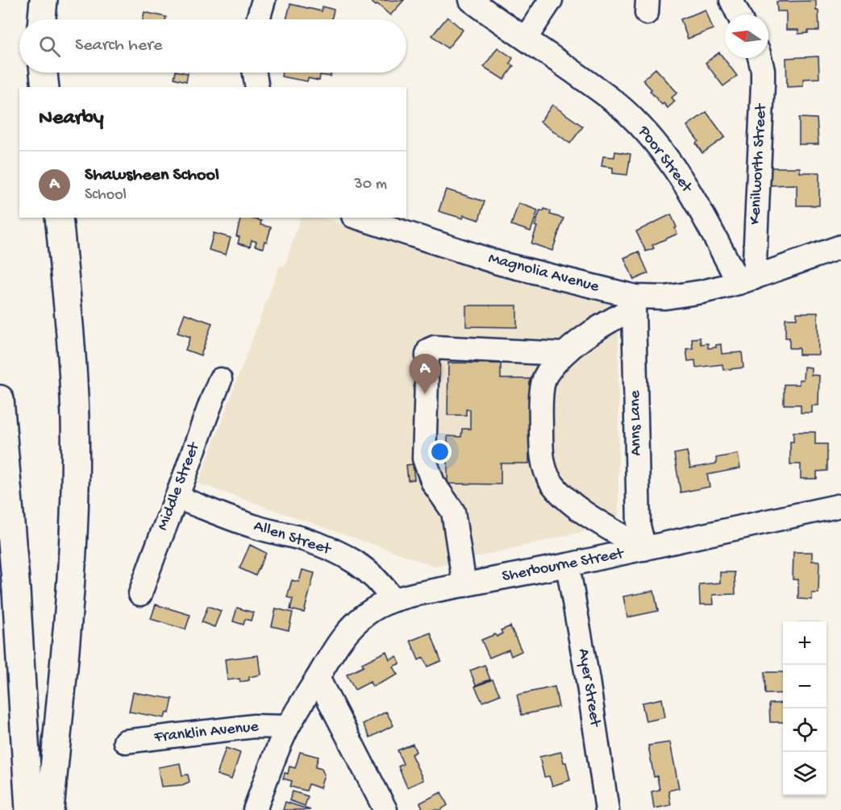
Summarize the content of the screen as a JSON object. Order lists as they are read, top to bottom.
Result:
{
  "streets": {
    "street": [
      "Poor Street",
      "Kenilworth Street",
      "Magnolia Avenue",
      "Anns Lane",
      "Middle Street",
      "Allen Street",
      "Sherbourne Street",
      "Ayer Street",
      "Franklin Avenue"
    ]
  },
  "crossings": [
    ["Poor Street", "Kenilworth Street"],
    ["Poor Street", "Magnolia Avenue"],
    ["Kenilworth Street", "Magnolia Avenue"],
    ["Magnolia Avenue", "Anns Lane"],
    ["Anns Lane", "Sherbourne Street"],
    ["Middle Street", "Allen Street"],
    ["Allen Street", "Sherbourne Street"],
    ["Sherbourne Street", "Ayer Street"],
    ["Sherbourne Street", "Franklin Avenue"]
  ],
  "north": "left",
  "page": {
    "search": "Search here",
    "heading": "Nearby",
    "list": [
      {
        "mark": "A",
        "name": "Shawsheen School",
        "note": "School",
        "value": "30 m"
      }
    ],
    "pins": "A",
    "map_buttons": ["+", "−"]
  }
}
